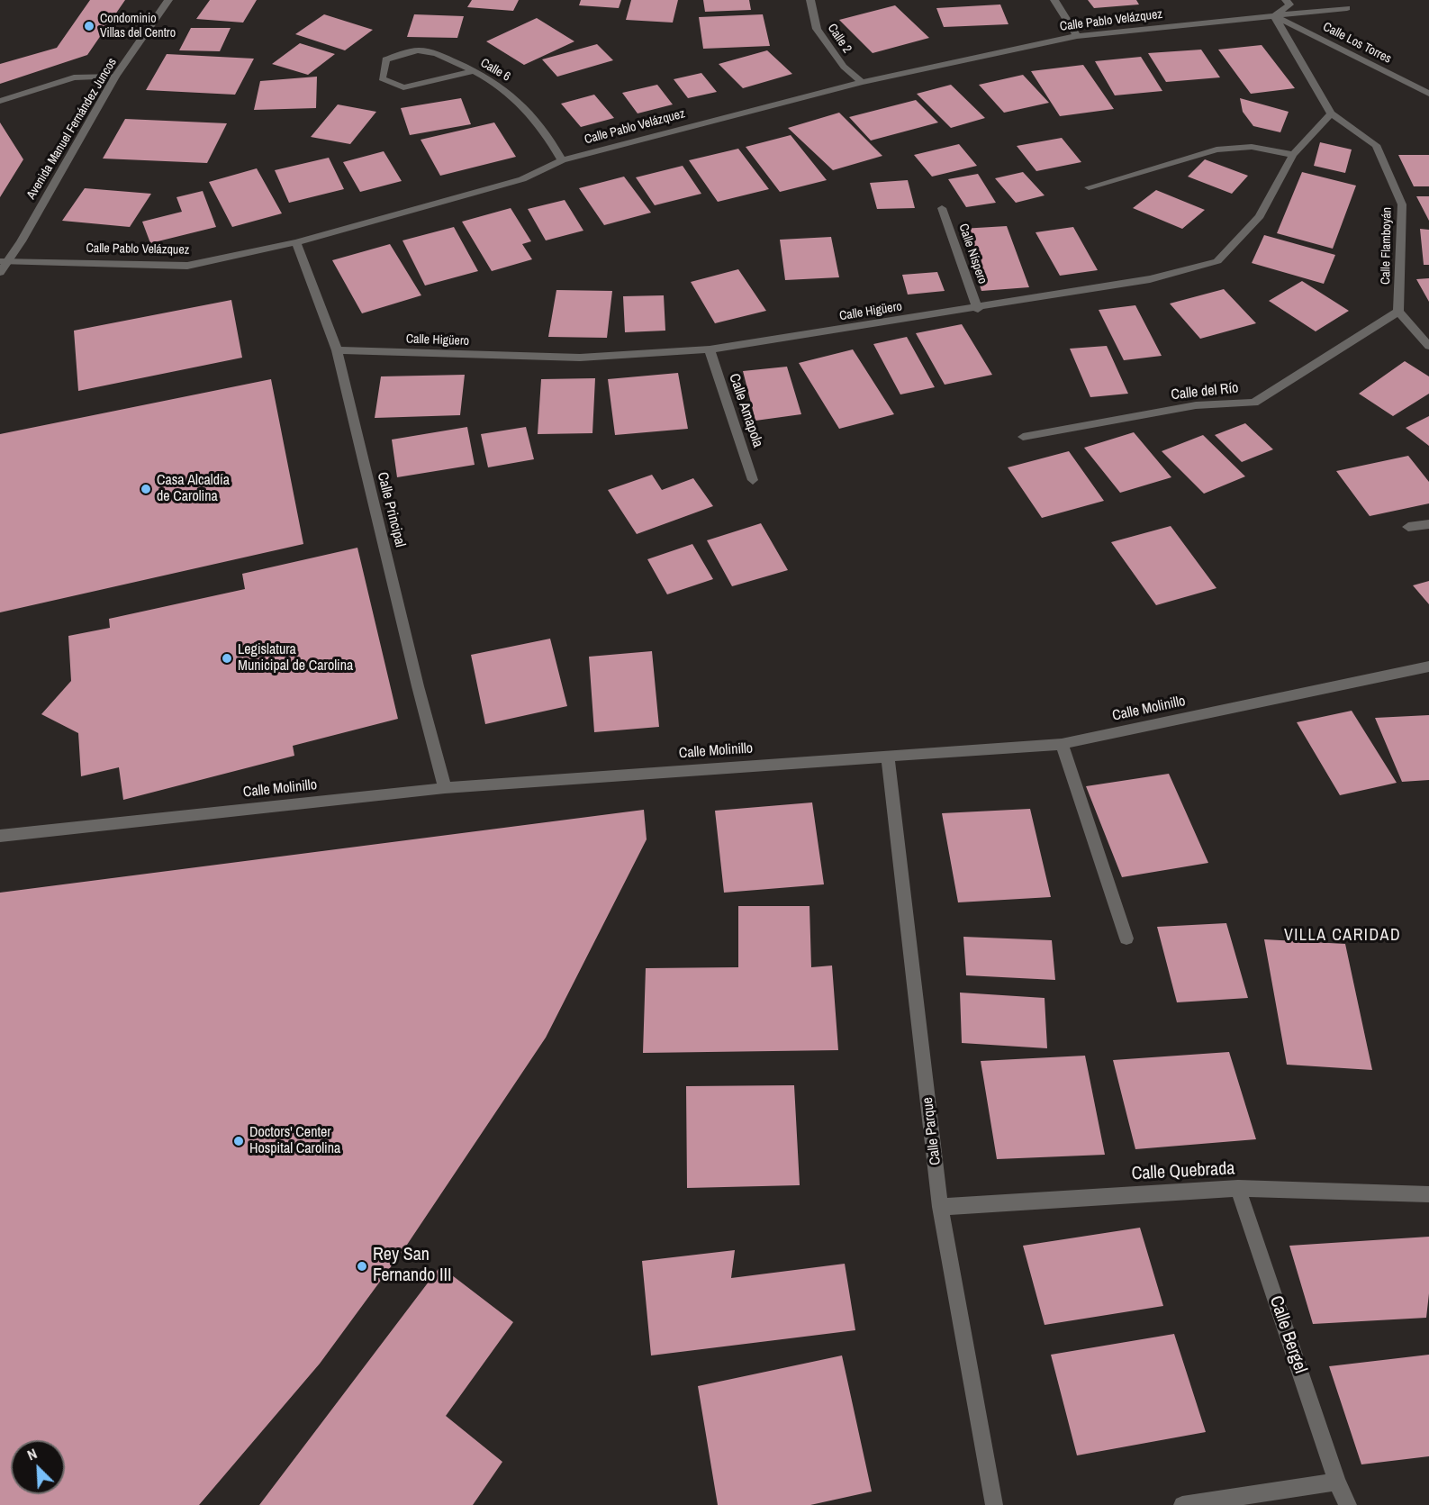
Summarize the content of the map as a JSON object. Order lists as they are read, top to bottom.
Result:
{
  "streets": {
    "street": [
      "Calle Pablo Velázquez",
      "Calle 2",
      "Calle Los Torres",
      "Calle 6",
      "Avenida Manuel Fernández Juncos",
      "Calle Flamboyán",
      "Calle Níspero",
      "Calle Higüero",
      "Calle del Río",
      "Calle Amapola",
      "Calle Principal",
      "Calle Molinillo",
      "Calle Parque",
      "Calle Quebrada",
      "Calle Bergel"
    ]
  },
  "crossings": [
    ["Calle Pablo Velázquez", "Calle 2"],
    ["Calle Pablo Velázquez", "Calle Los Torres"],
    ["Calle Pablo Velázquez", "Calle 6"],
    ["Calle Pablo Velázquez", "Avenida Manuel Fernández Juncos"],
    ["Calle Pablo Velázquez", "Calle Flamboyán"],
    ["Calle Pablo Velázquez", "Calle Principal"],
    ["Calle Los Torres", "Calle Flamboyán"],
    ["Calle Flamboyán", "Calle Higüero"],
    ["Calle Flamboyán", "Calle del Río"],
    ["Calle Níspero", "Calle Higüero"],
    ["Calle Higüero", "Calle Amapola"],
    ["Calle Higüero", "Calle Principal"],
    ["Calle Principal", "Calle Molinillo"],
    ["Calle Molinillo", "Calle Parque"],
    ["Calle Parque", "Calle Quebrada"],
    ["Calle Quebrada", "Calle Bergel"]
  ],
  "districts": ["VILLA CARIDAD"],
  "places": [
    "Condominio Villas del Centro",
    "Casa Alcaldía de Carolina",
    "Legislatura Municipal de Carolina",
    "Doctors' Center Hospital Carolina",
    "Rey San Fernando III"
  ],
  "north": "top left"
}
